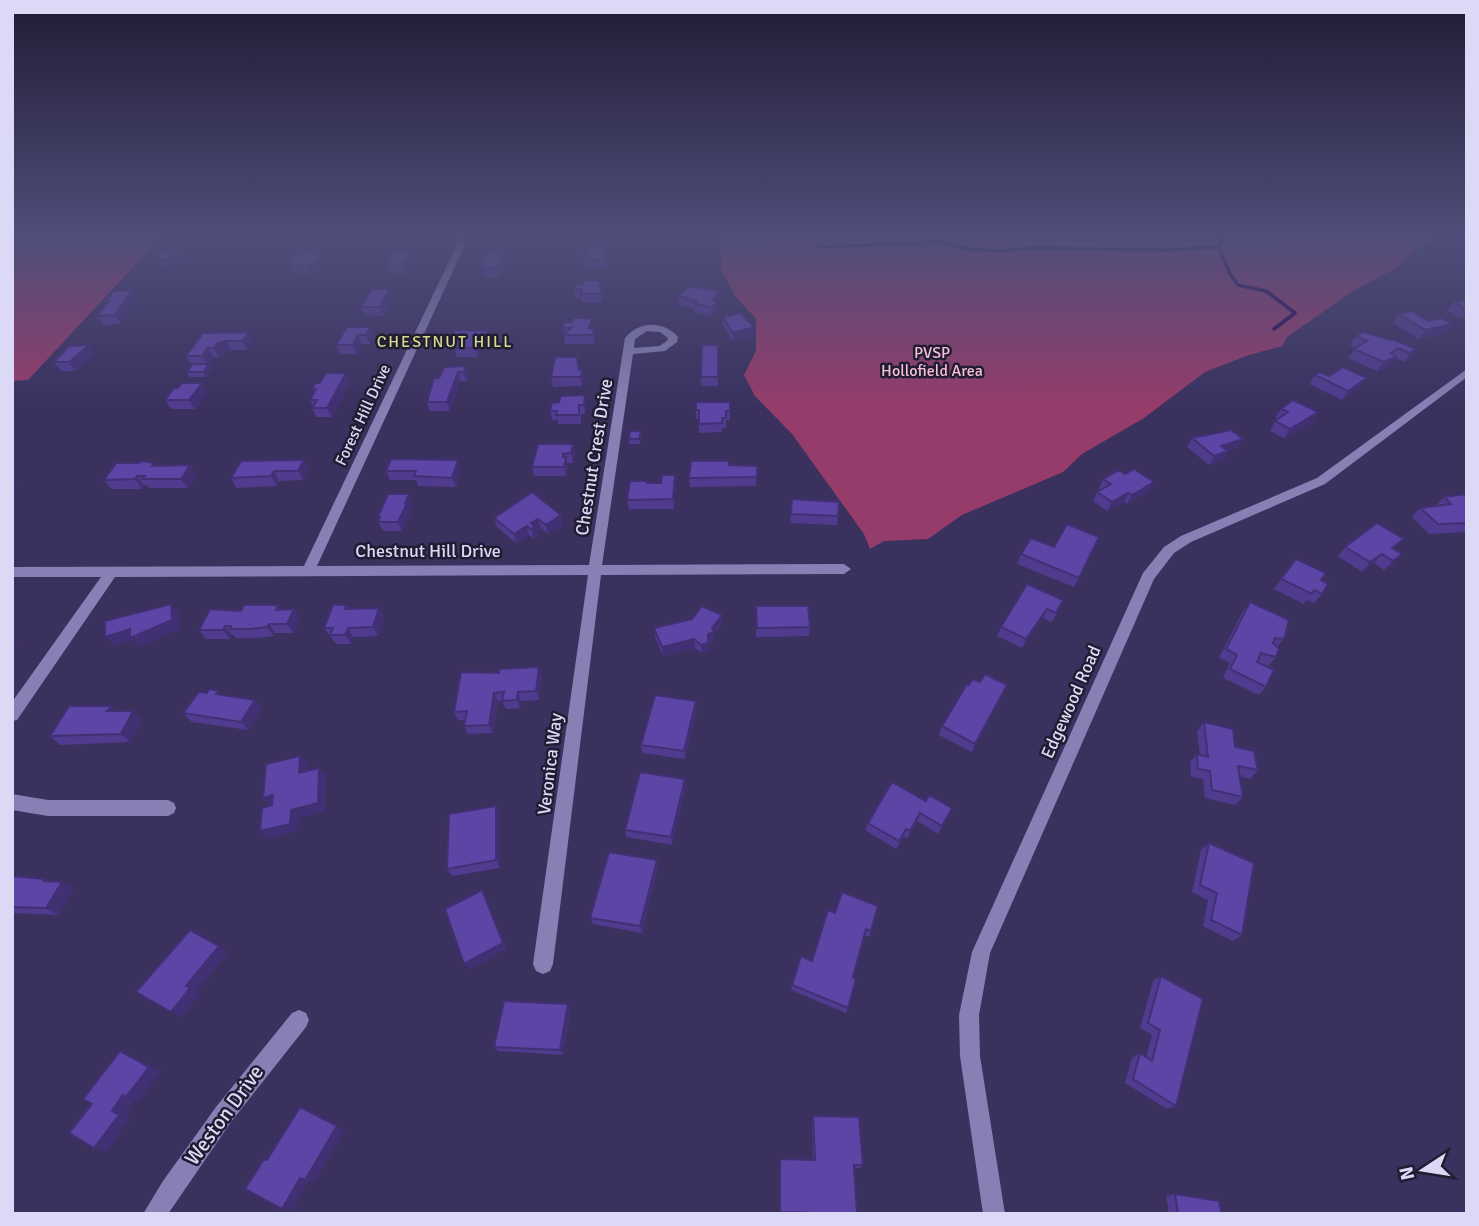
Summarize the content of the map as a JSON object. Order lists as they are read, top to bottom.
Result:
{
  "streets": {
    "street": [
      "Forest Hill Drive",
      "Chestnut Crest Drive",
      "Chestnut Hill Drive",
      "Edgewood Road",
      "Veronica Way",
      "Weston Drive"
    ]
  },
  "crossings": [
    ["Forest Hill Drive", "Chestnut Hill Drive"],
    ["Chestnut Crest Drive", "Chestnut Hill Drive"],
    ["Chestnut Crest Drive", "Veronica Way"],
    ["Chestnut Hill Drive", "Veronica Way"]
  ],
  "districts": ["CHESTNUT HILL"],
  "parks": ["PVSP Hollofield Area"],
  "north": "left"
}
